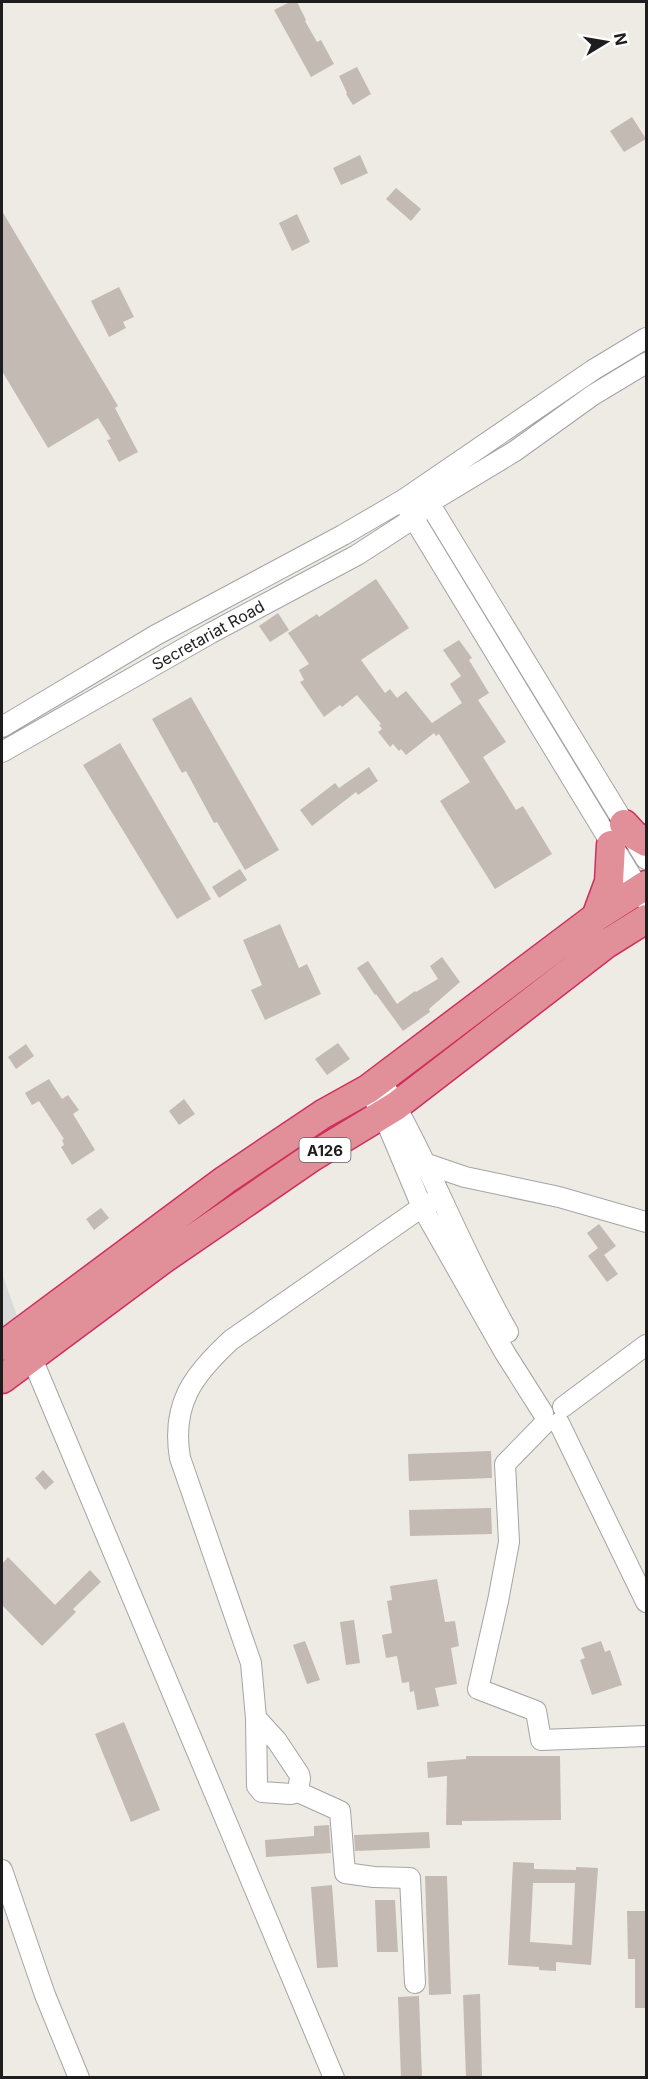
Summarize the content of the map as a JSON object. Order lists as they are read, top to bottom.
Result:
{
  "streets": {
    "highway": ["A126"],
    "street": ["Secretariat Road"]
  },
  "north": "right"
}
